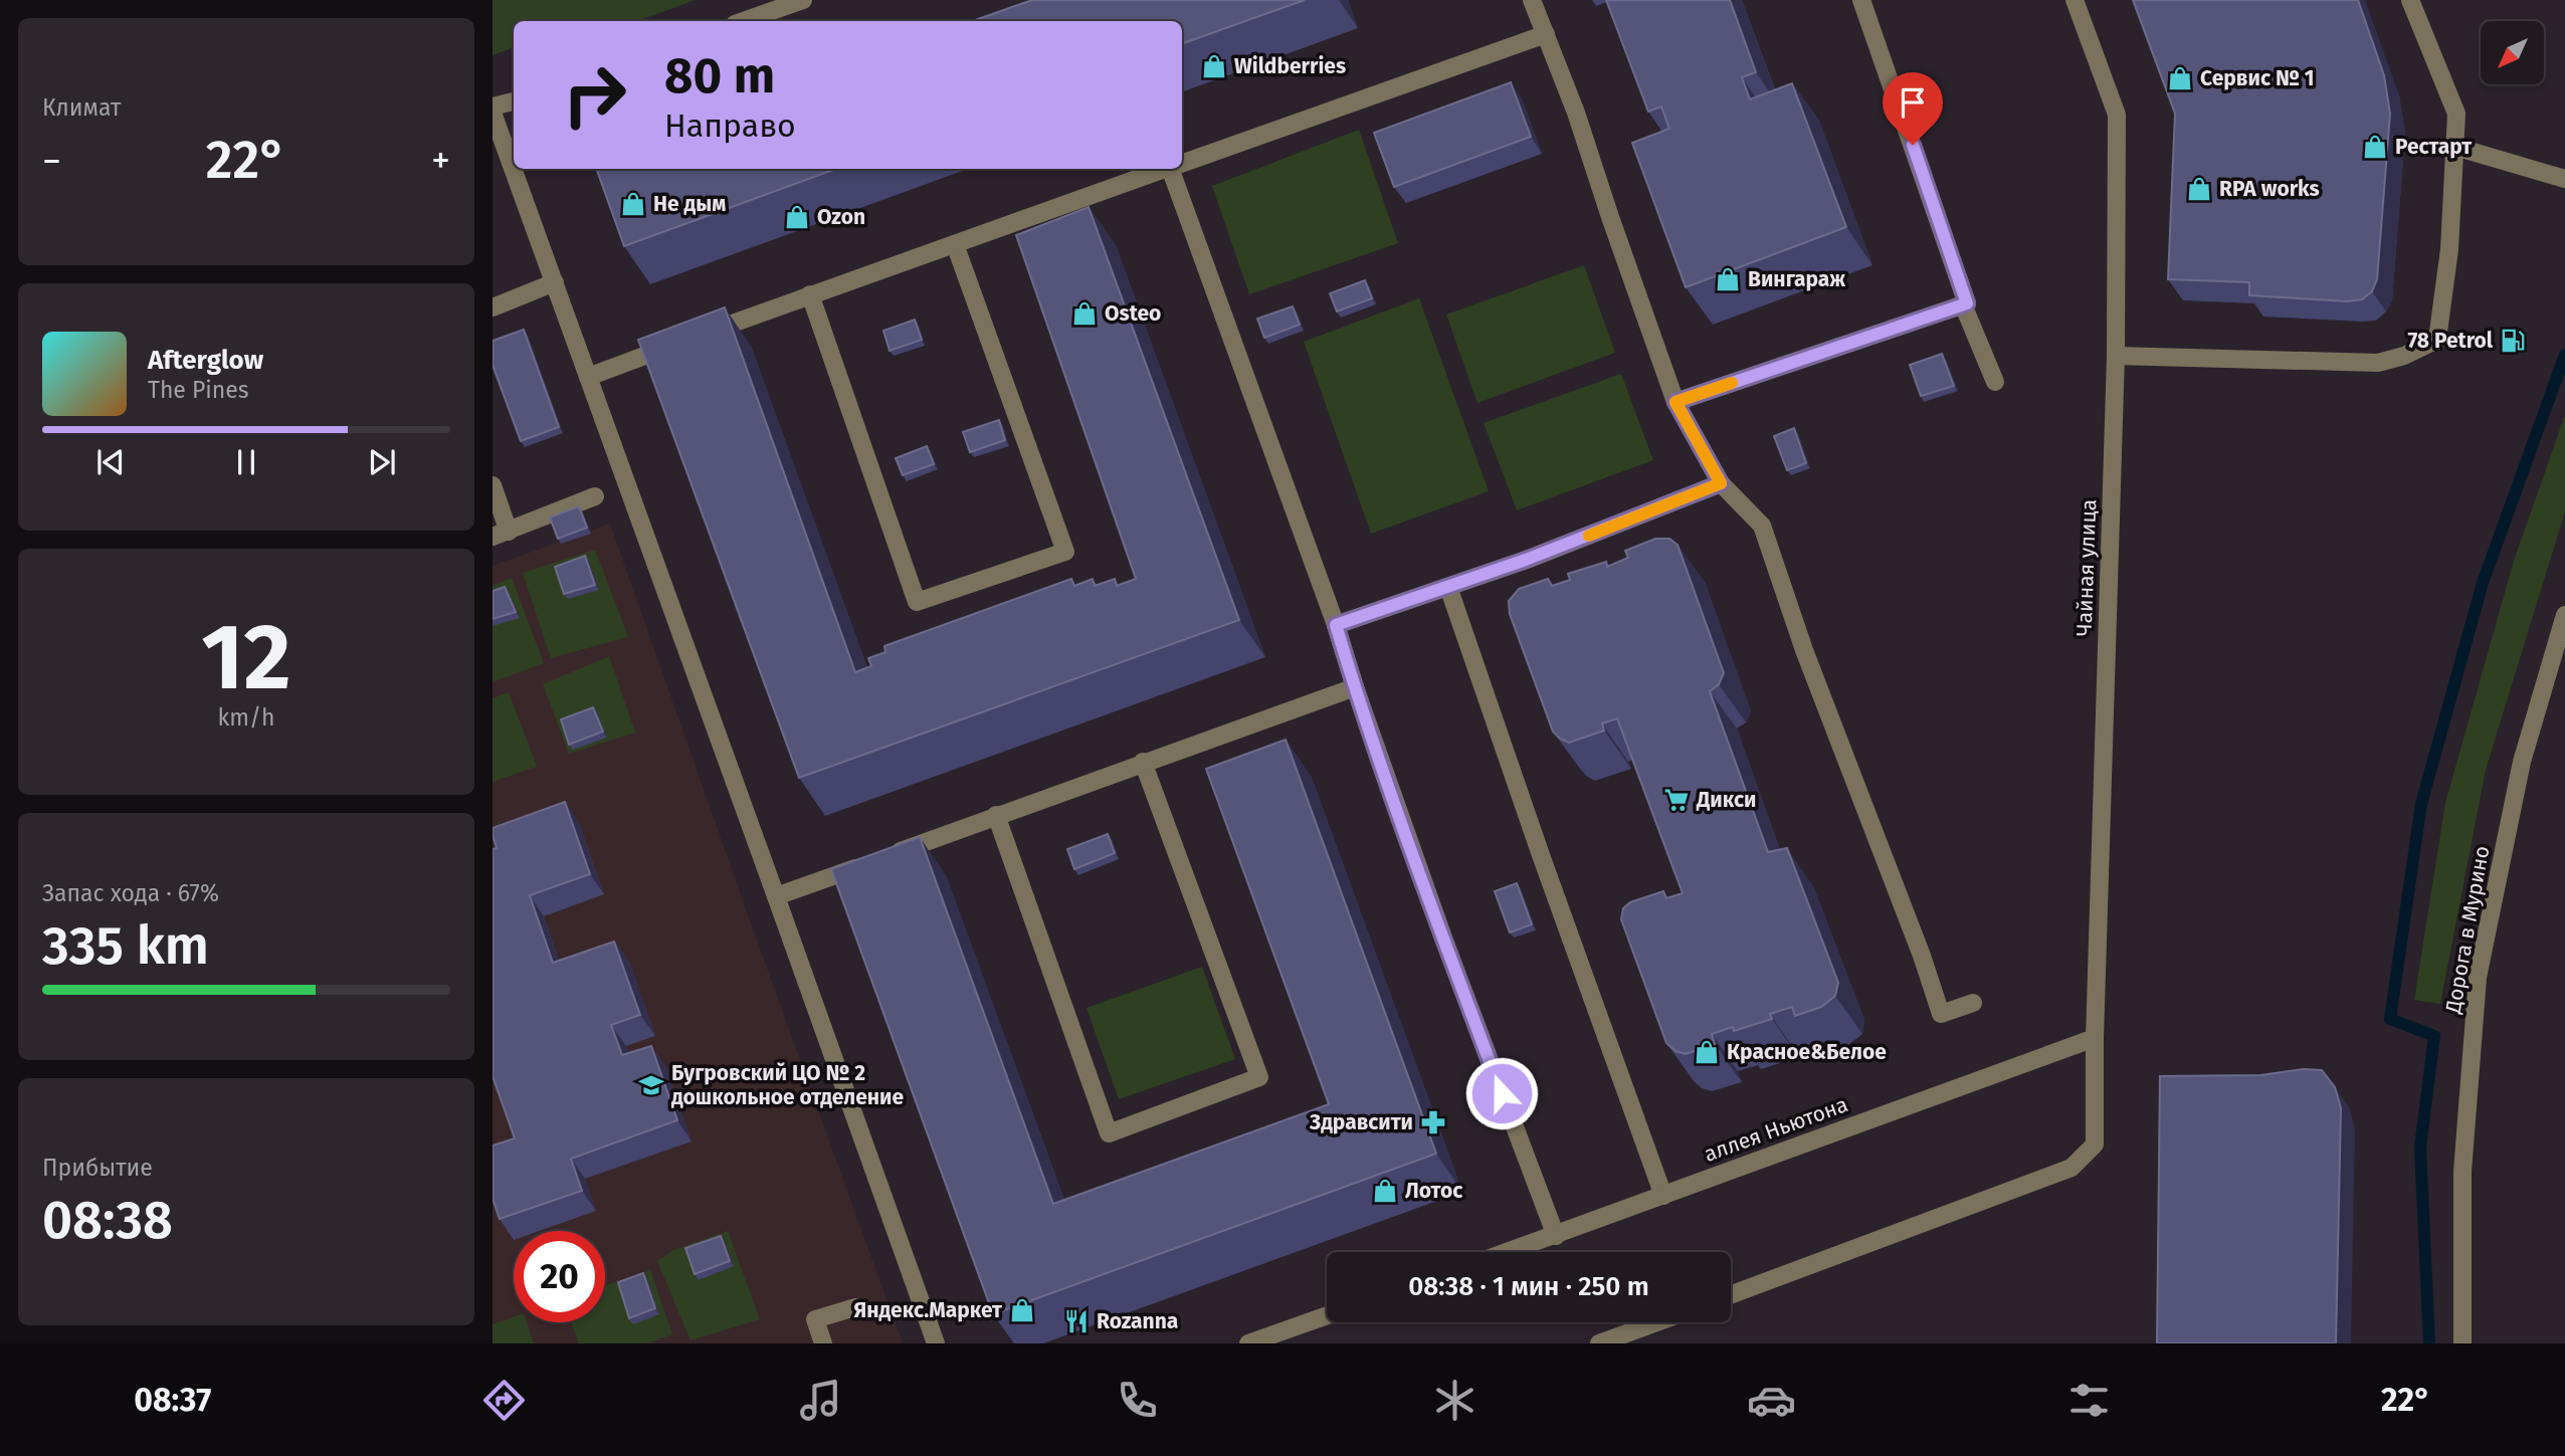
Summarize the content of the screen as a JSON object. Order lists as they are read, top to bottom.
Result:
{
  "streets": {
    "street": ["Чайная улица", "Дорога в Мурино", "аллея Ньютона"]
  },
  "crossings": [
    ["Чайная улица", "аллея Ньютона"]
  ],
  "places": {
    "shop": [
      "Wildberries",
      "Сервис № 1",
      "Рестарт",
      "RPA works",
      "Не дым",
      "Ozon",
      "Вингараж",
      "Osteo",
      "Красное&Белое",
      "Лотос",
      "Яндекс.Маркет"
    ],
    "fuel station": ["78 Petrol"],
    "supermarket": ["Дикси"],
    "school or university": ["Бугровский ЦО № 2 дошкольное отделение"],
    "pharmacy": ["Здравсити"],
    "restaurant": ["Rozanna"]
  },
  "north": "bottom left",
  "page": {
    "tile": [
      "Климат",
      ["12", "km/h"],
      ["Запас хода · 67%", "335 km"],
      ["Прибытие", "08:38"]
    ],
    "turn": ["80 m", "Направо"],
    "heat": ["−", "22°", "+"],
    "song": ["Afterglow", "The Pines"],
    "limit": "20",
    "trip": "08:38 · 1 мин · 250 m",
    "tabs": ["08:37", "22°"]
  }
}
